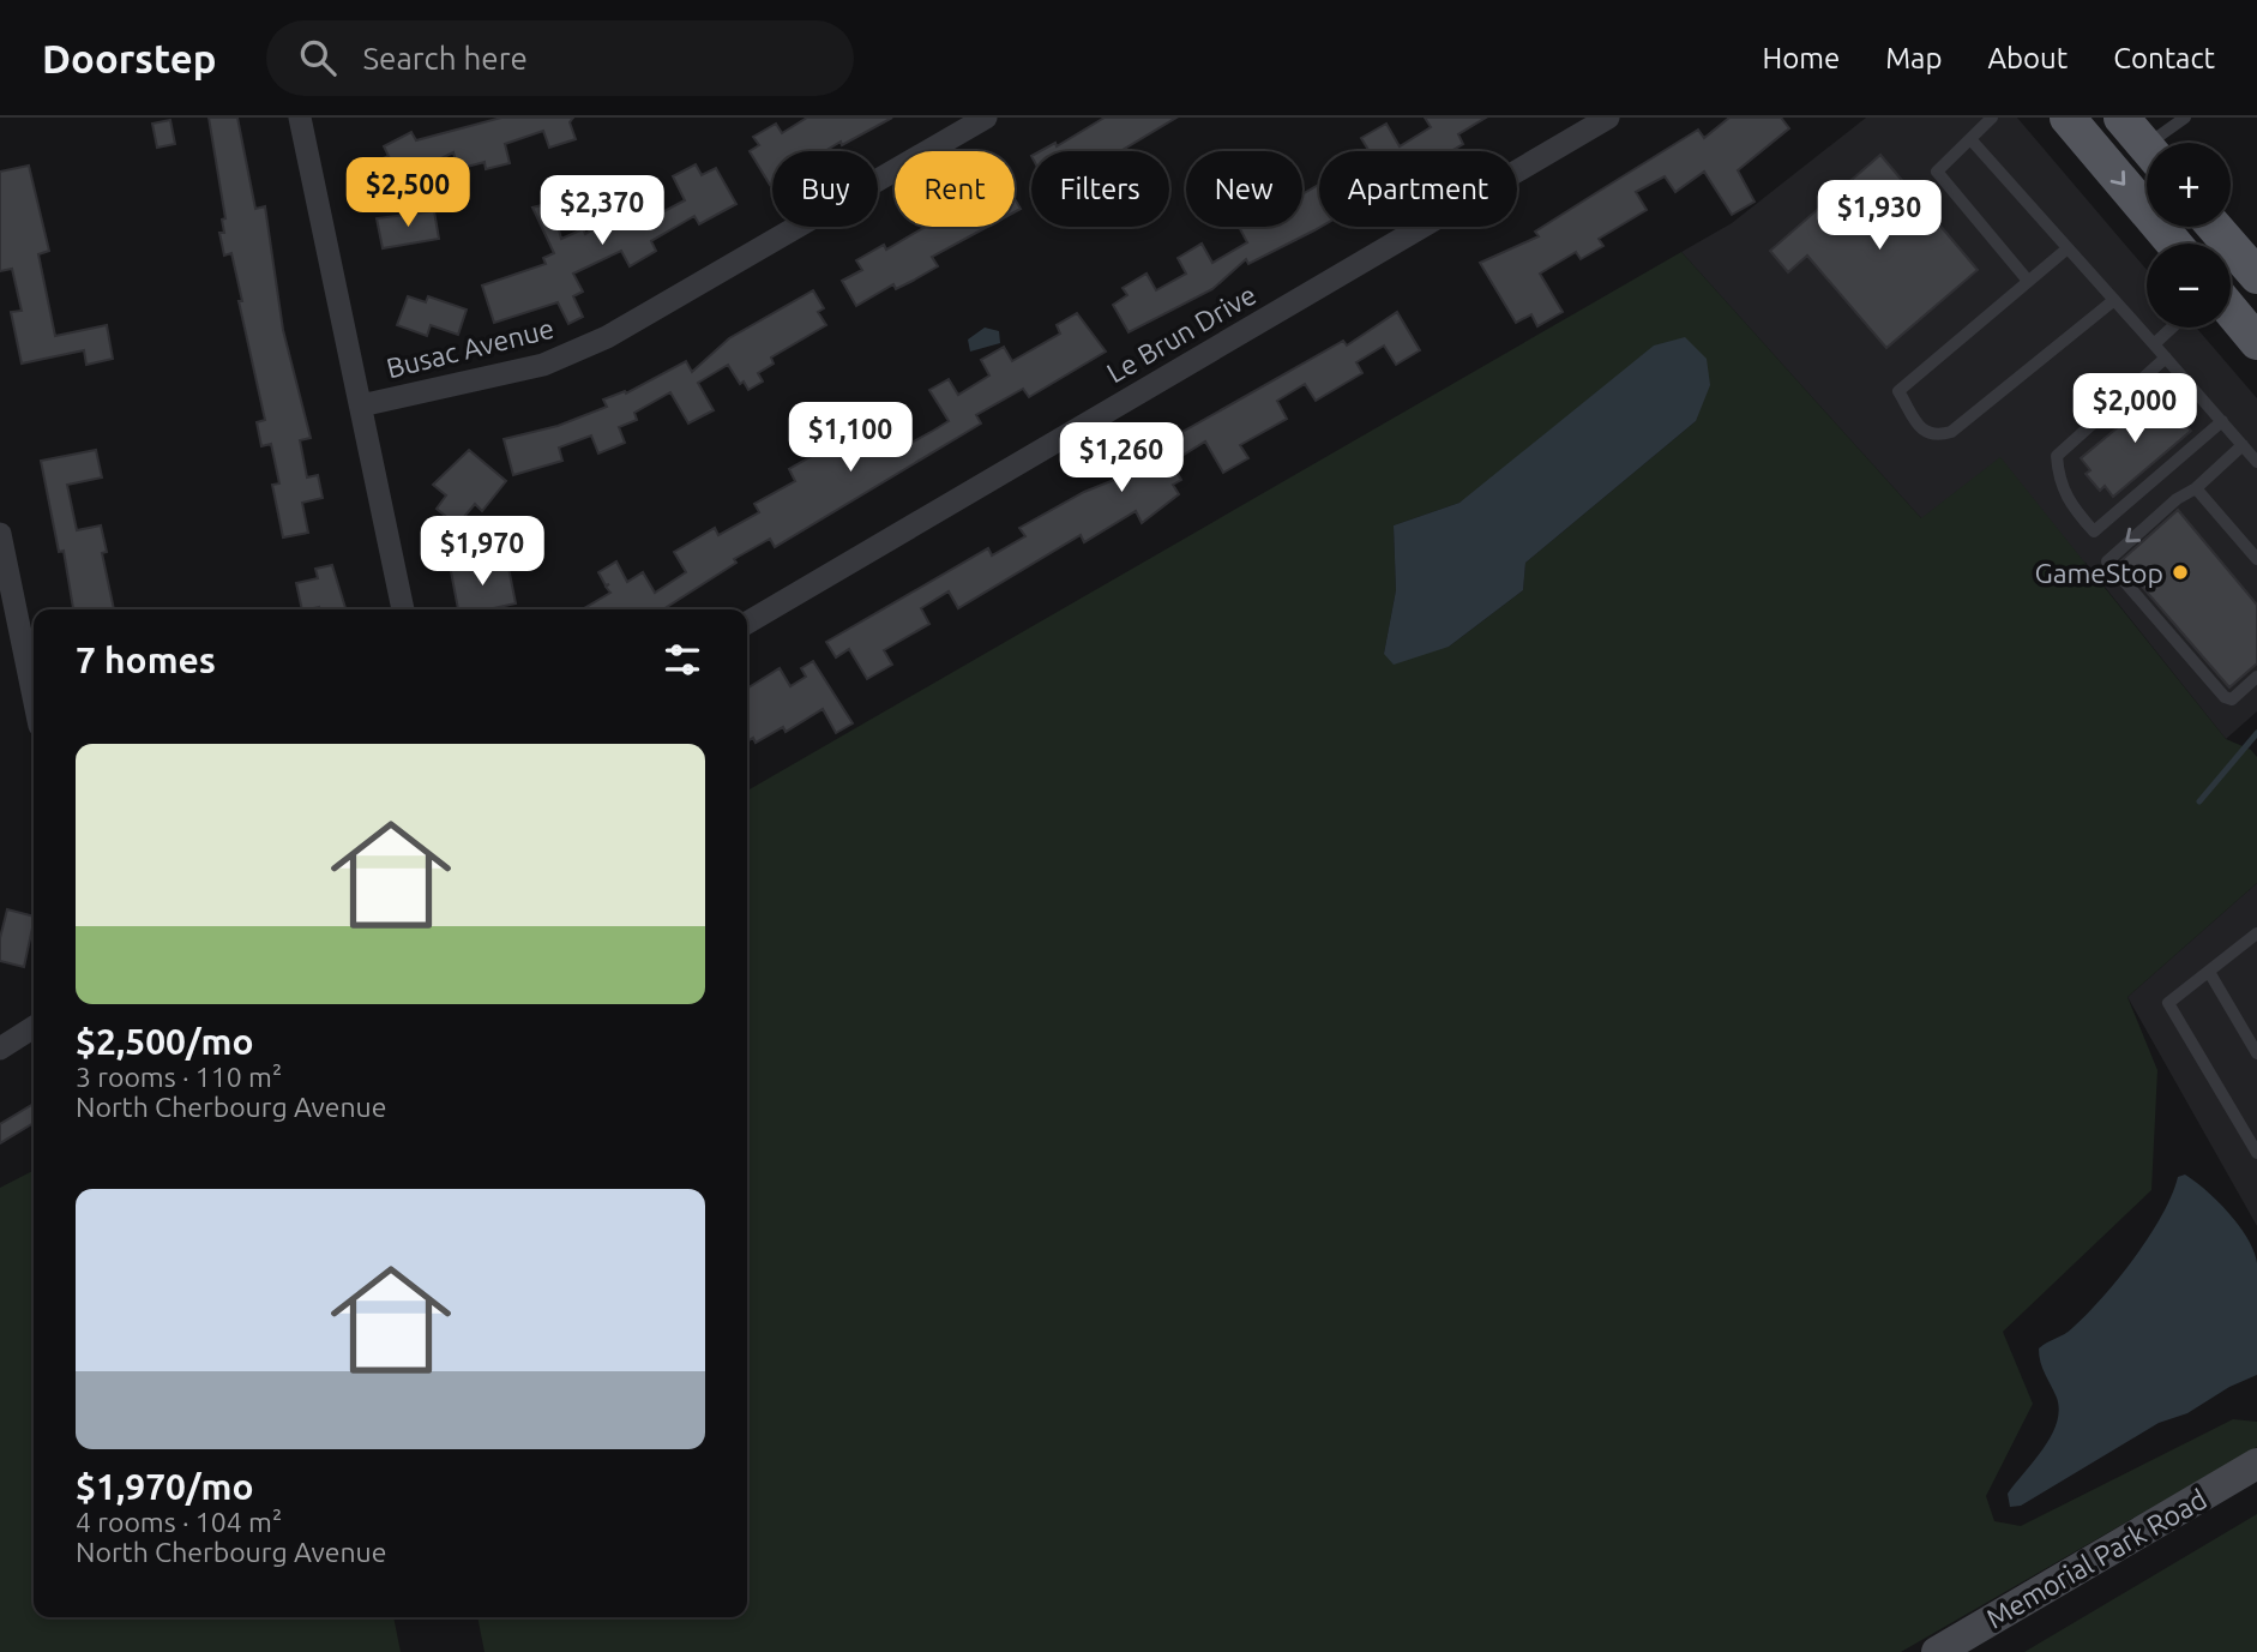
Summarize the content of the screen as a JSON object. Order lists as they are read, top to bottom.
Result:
{
  "streets": {
    "street": ["Le Brun Drive", "Busac Avenue", "Memorial Park Road"]
  },
  "places": ["GameStop"],
  "page": {
    "header": "Doorstep",
    "search": "Search here",
    "nav": [
      "Home",
      "Map",
      "About",
      "Contact"
    ],
    "map_buttons": ["+", "−"],
    "chip": [
      "Buy",
      "Rent",
      "Filters",
      "New",
      "Apartment"
    ],
    "price": [
      "$2,500",
      "$2,370",
      "$1,930",
      "$2,000",
      "$1,100",
      "$1,260",
      "$1,970"
    ],
    "heading": "7 homes",
    "list": [
      {
        "name": "$2,500/mo",
        "note": "3 rooms · 110 m² · North Cherbourg Avenue"
      },
      {
        "name": "$1,970/mo",
        "note": "4 rooms · 104 m² · North Cherbourg Avenue"
      }
    ]
  }
}
